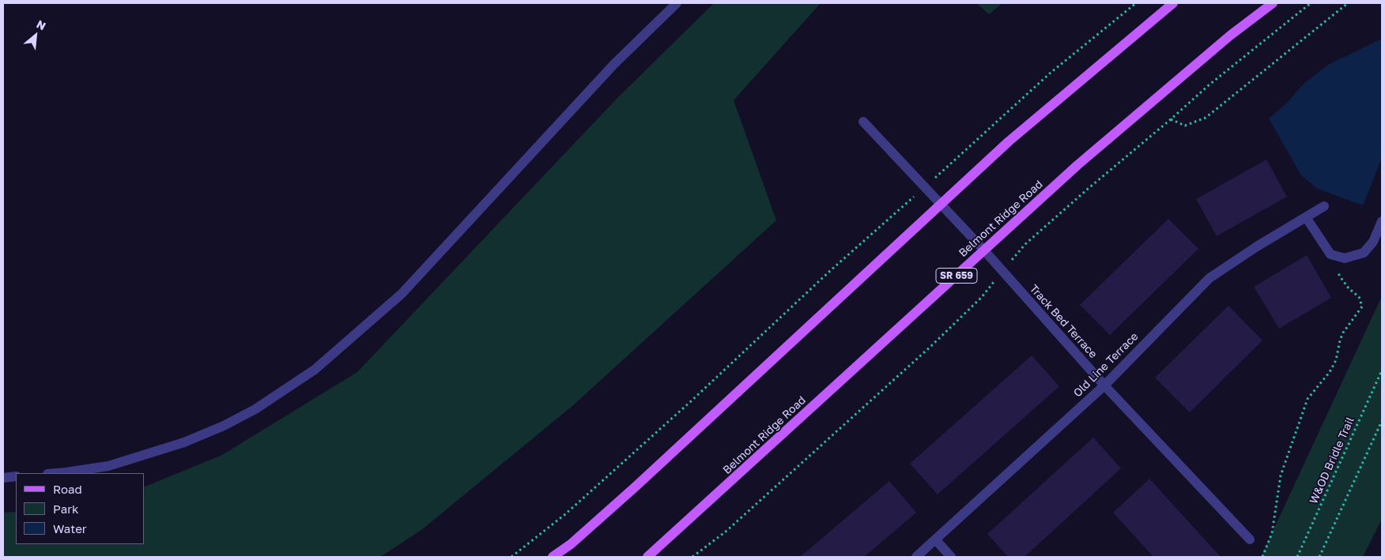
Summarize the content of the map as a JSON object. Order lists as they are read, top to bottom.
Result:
{
  "streets": {
    "main road": ["Belmont Ridge Road", "SR 659"],
    "street": ["Track Bed Terrace", "Old Line Terrace"],
    "path": ["W&OD Bridle Trail"]
  },
  "crossings": [
    ["Belmont Ridge Road", "Track Bed Terrace"],
    ["Track Bed Terrace", "Old Line Terrace"]
  ],
  "legend": ["Road", "Park", "Water"],
  "north": "top right"
}
